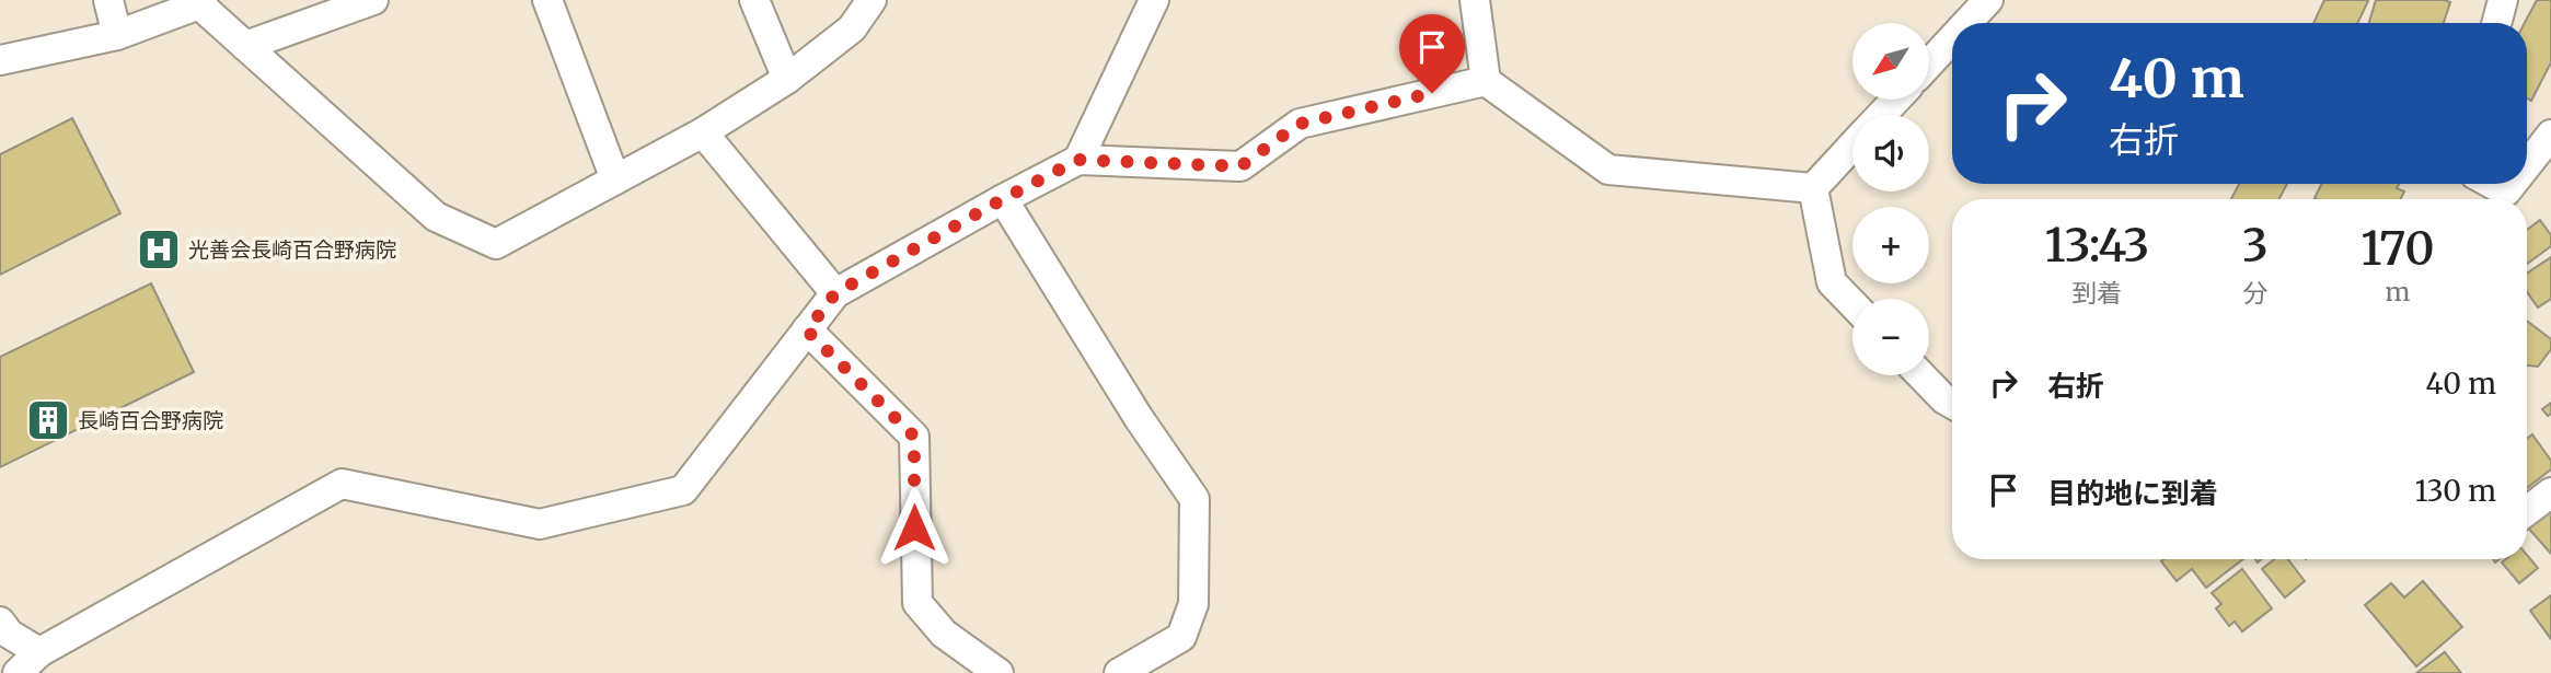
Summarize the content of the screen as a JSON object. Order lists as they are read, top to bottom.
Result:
{
  "places": {
    "hospital": ["光善会長崎百合野病院"],
    "building": ["長崎百合野病院"]
  },
  "north": "bottom left",
  "page": {
    "map_buttons": ["+", "−"],
    "turn": ["40 m", "右折"],
    "eta": [
      "13:43",
      "到着",
      "3",
      "分",
      "170",
      "m"
    ],
    "list": [
      {
        "name": "右折",
        "value": "40 m"
      },
      {
        "name": "目的地に到着",
        "value": "130 m"
      }
    ]
  }
}
